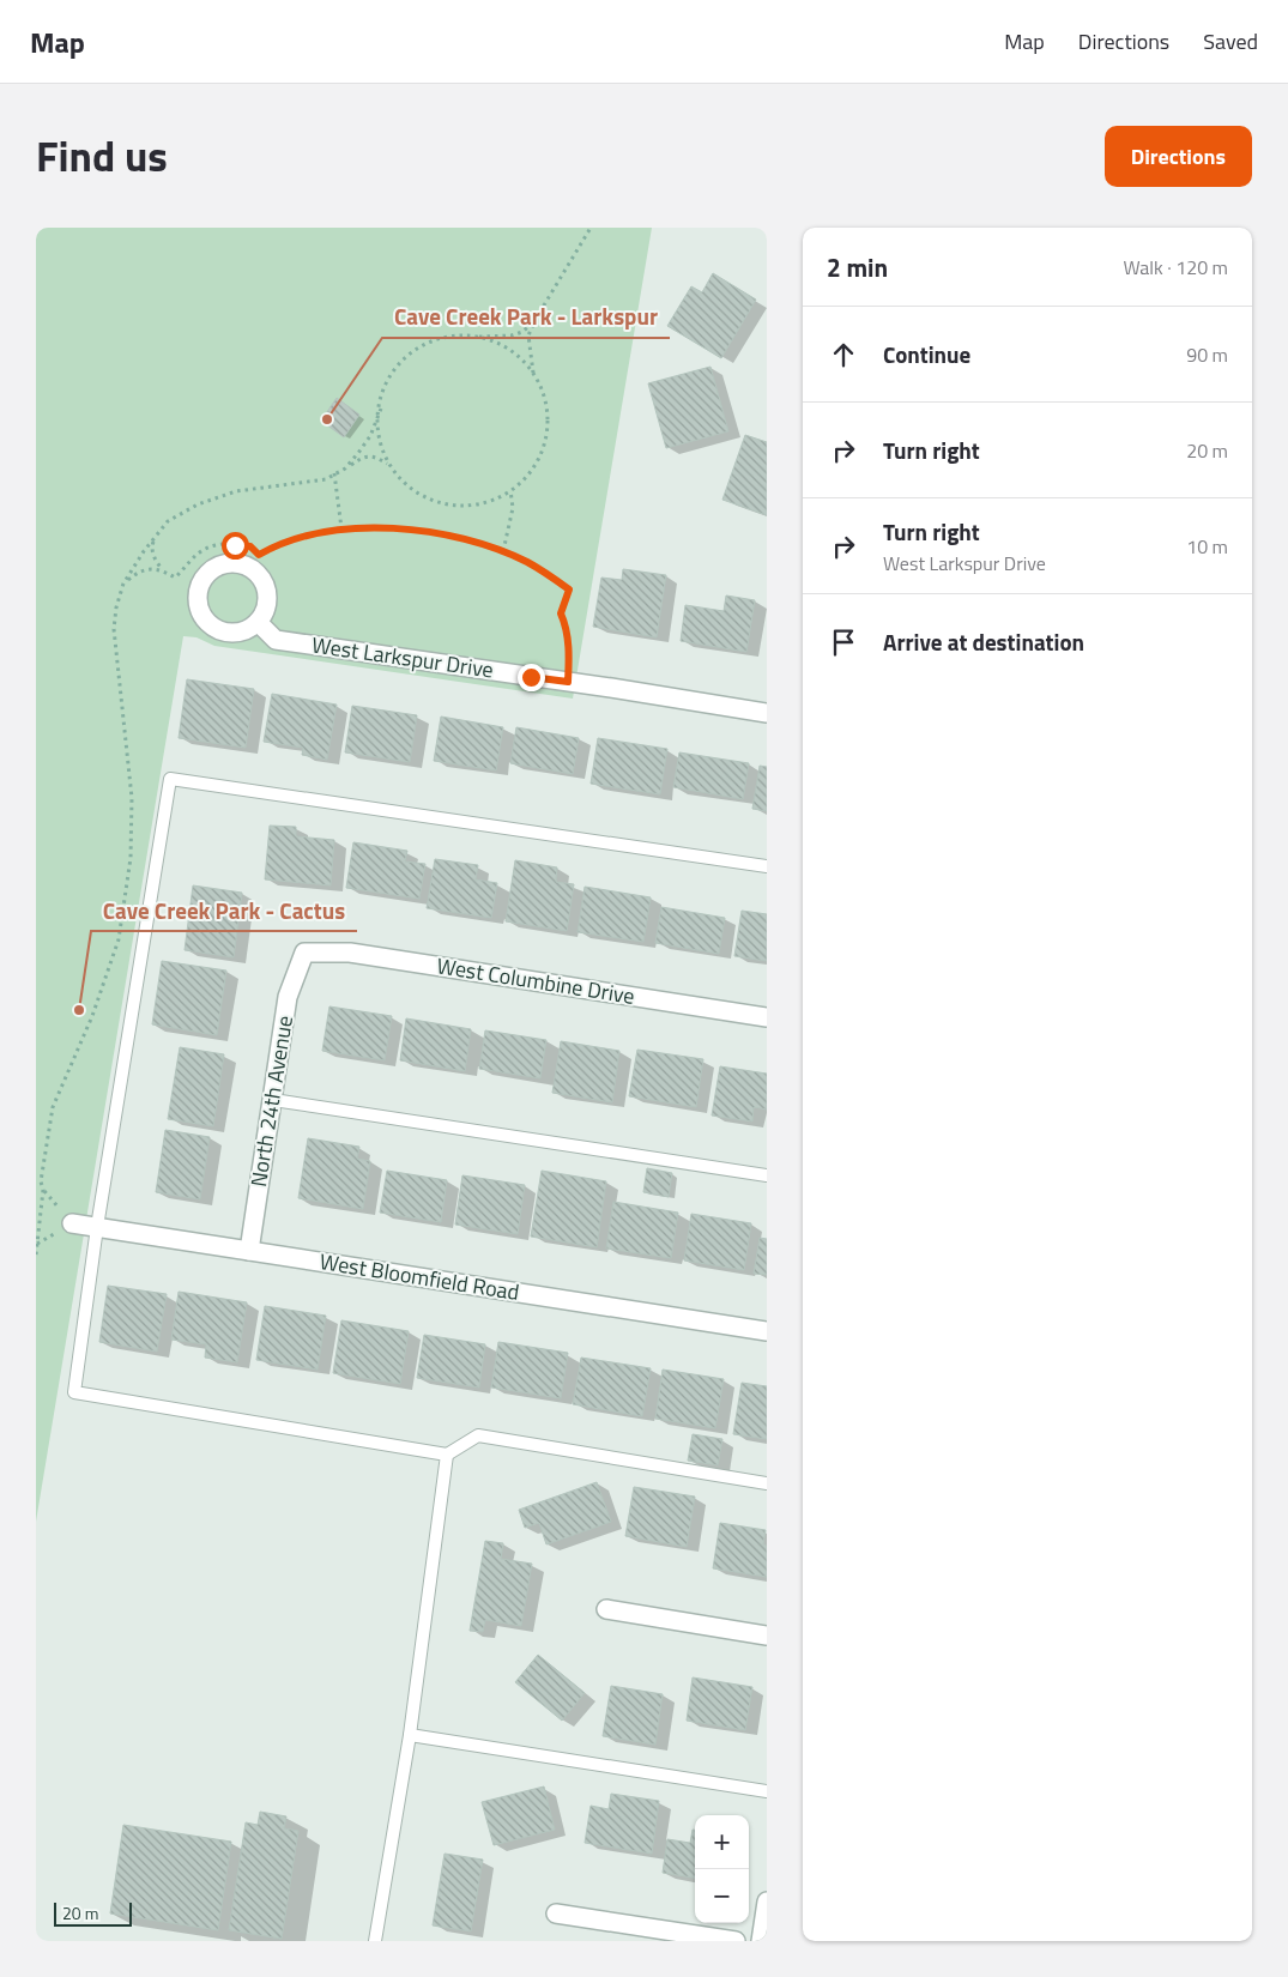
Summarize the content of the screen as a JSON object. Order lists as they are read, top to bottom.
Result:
{
  "streets": {
    "street": [
      "West Larkspur Drive",
      "West Columbine Drive",
      "North 24th Avenue",
      "West Bloomfield Road"
    ]
  },
  "crossings": [
    ["West Columbine Drive", "North 24th Avenue"],
    ["North 24th Avenue", "West Bloomfield Road"]
  ],
  "places": ["Cave Creek Park - Larkspur", "Cave Creek Park - Cactus"],
  "scale_bar": "20 m",
  "page": {
    "header": "Map",
    "nav": ["Map", "Directions", "Saved"],
    "title": "Find us",
    "buttons": "Directions",
    "heading": ["2 min", "Walk · 120 m"],
    "list": [
      ["Continue", "90 m"],
      ["Turn right", "20 m"],
      ["Turn right", "West Larkspur Drive", "10 m"],
      "Arrive at destination"
    ],
    "map_buttons": ["+", "−"],
    "scale": "20 m"
  }
}
